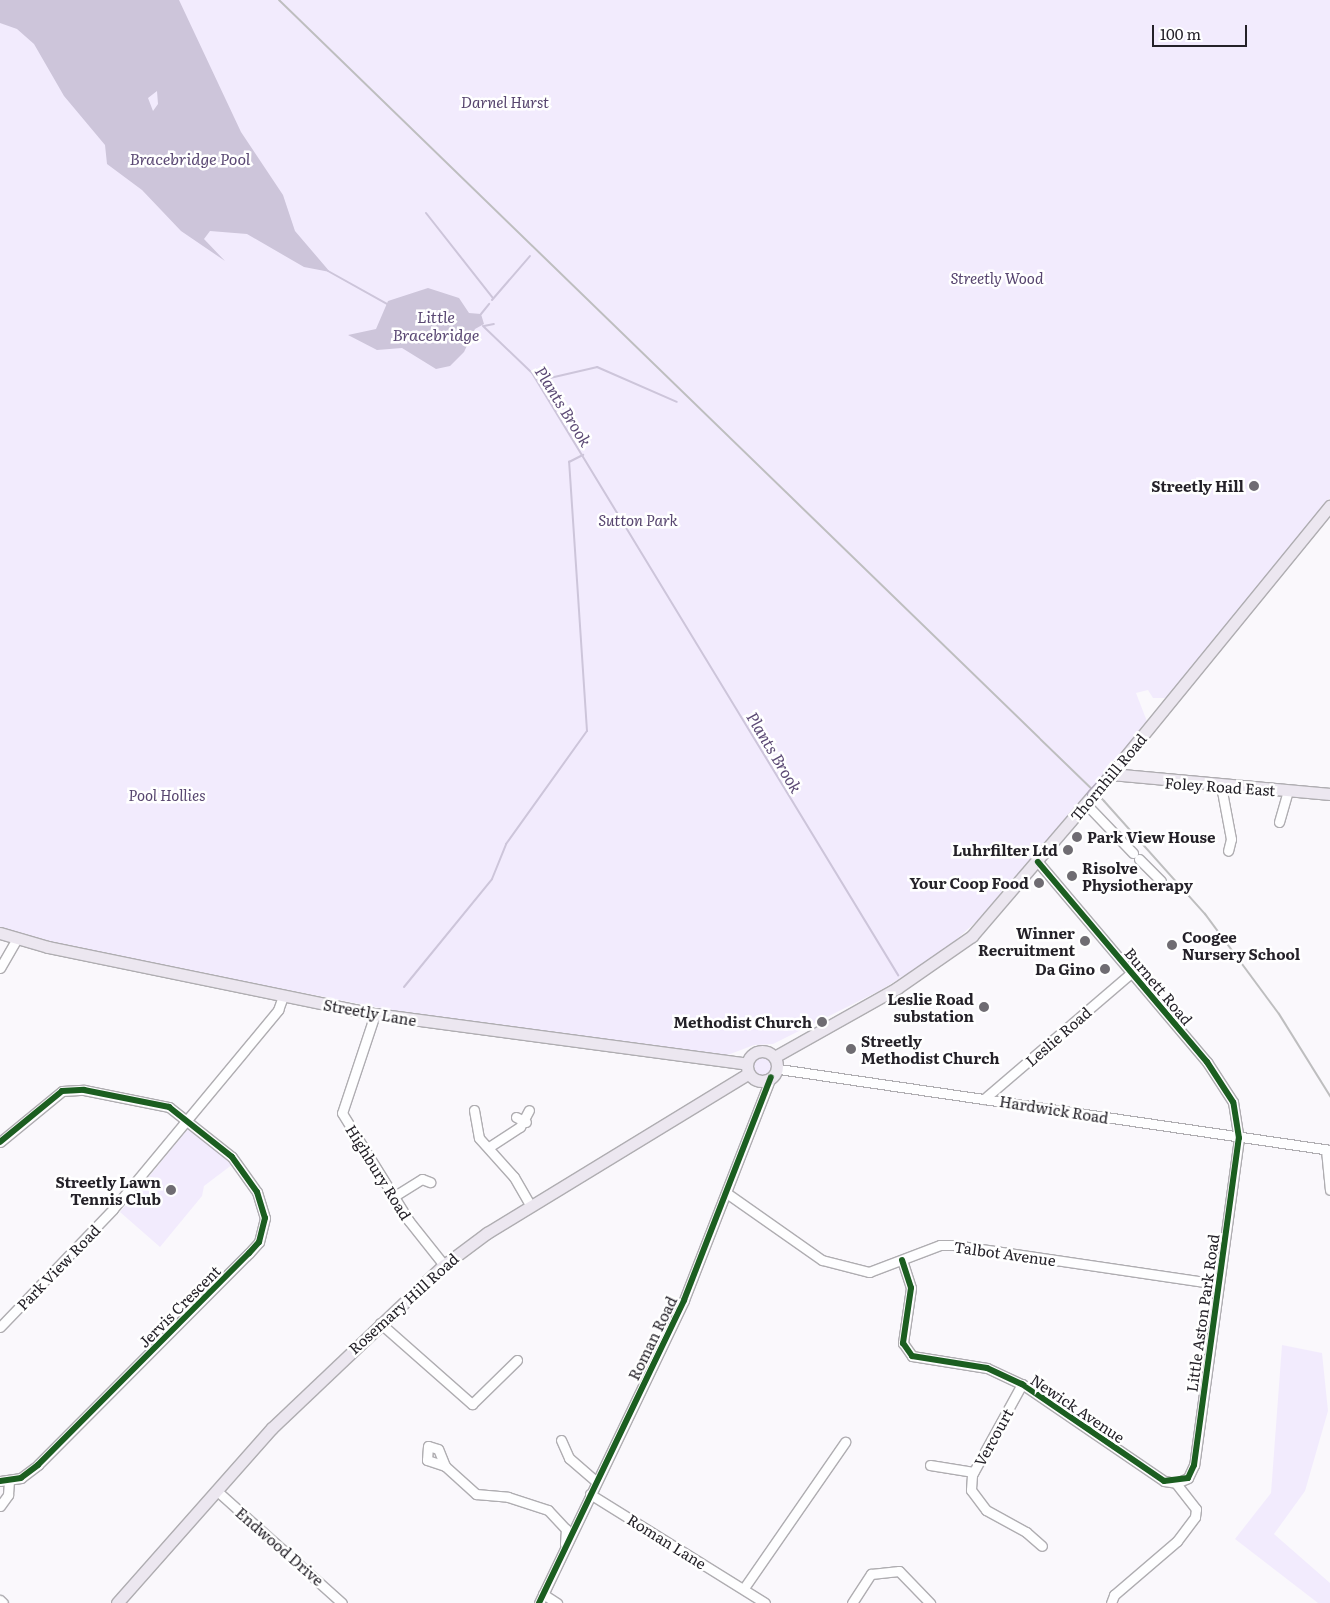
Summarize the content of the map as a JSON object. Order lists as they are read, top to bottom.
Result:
{
  "streets": {
    "main road": [
      "Thornhill Road",
      "Foley Road East",
      "Streetly Lane",
      "Rosemary Hill Road"
    ],
    "street": [
      "Burnett Road",
      "Leslie Road",
      "Hardwick Road",
      "Highbury Road",
      "Talbot Avenue",
      "Park View Road",
      "Jervis Crescent",
      "Little Aston Park Road",
      "Roman Road",
      "Newick Avenue",
      "Vercourt",
      "Roman Lane",
      "Endwood Drive"
    ]
  },
  "crossings": [
    ["Thornhill Road", "Foley Road East"],
    ["Thornhill Road", "Burnett Road"],
    ["Thornhill Road", "Rosemary Hill Road"],
    ["Burnett Road", "Leslie Road"],
    ["Burnett Road", "Hardwick Road"],
    ["Burnett Road", "Little Aston Park Road"],
    ["Streetly Lane", "Hardwick Road"],
    ["Streetly Lane", "Highbury Road"],
    ["Streetly Lane", "Park View Road"],
    ["Streetly Lane", "Rosemary Hill Road"],
    ["Streetly Lane", "Roman Road"],
    ["Leslie Road", "Hardwick Road"],
    ["Hardwick Road", "Little Aston Park Road"],
    ["Hardwick Road", "Roman Road"],
    ["Highbury Road", "Rosemary Hill Road"],
    ["Talbot Avenue", "Little Aston Park Road"],
    ["Talbot Avenue", "Roman Road"],
    ["Talbot Avenue", "Newick Avenue"],
    ["Park View Road", "Jervis Crescent"],
    ["Rosemary Hill Road", "Endwood Drive"],
    ["Little Aston Park Road", "Newick Avenue"],
    ["Roman Road", "Roman Lane"],
    ["Newick Avenue", "Vercourt"]
  ],
  "water": ["Bracebridge Pool", "Little Bracebridge", "Plants Brook"],
  "parks": [
    "Darnel Hurst",
    "Streetly Wood",
    "Sutton Park",
    "Pool Hollies"
  ],
  "places": [
    "Streetly Hill",
    "Park View House",
    "Luhrfilter Ltd",
    "Risolve Physiotherapy",
    "Your Coop Food",
    "Winner Recruitment",
    "Coogee Nursery School",
    "Da Gino",
    "Leslie Road substation",
    "Methodist Church",
    "Streetly Methodist Church",
    "Streetly Lawn Tennis Club"
  ],
  "scale_bar": "100 m"
}
